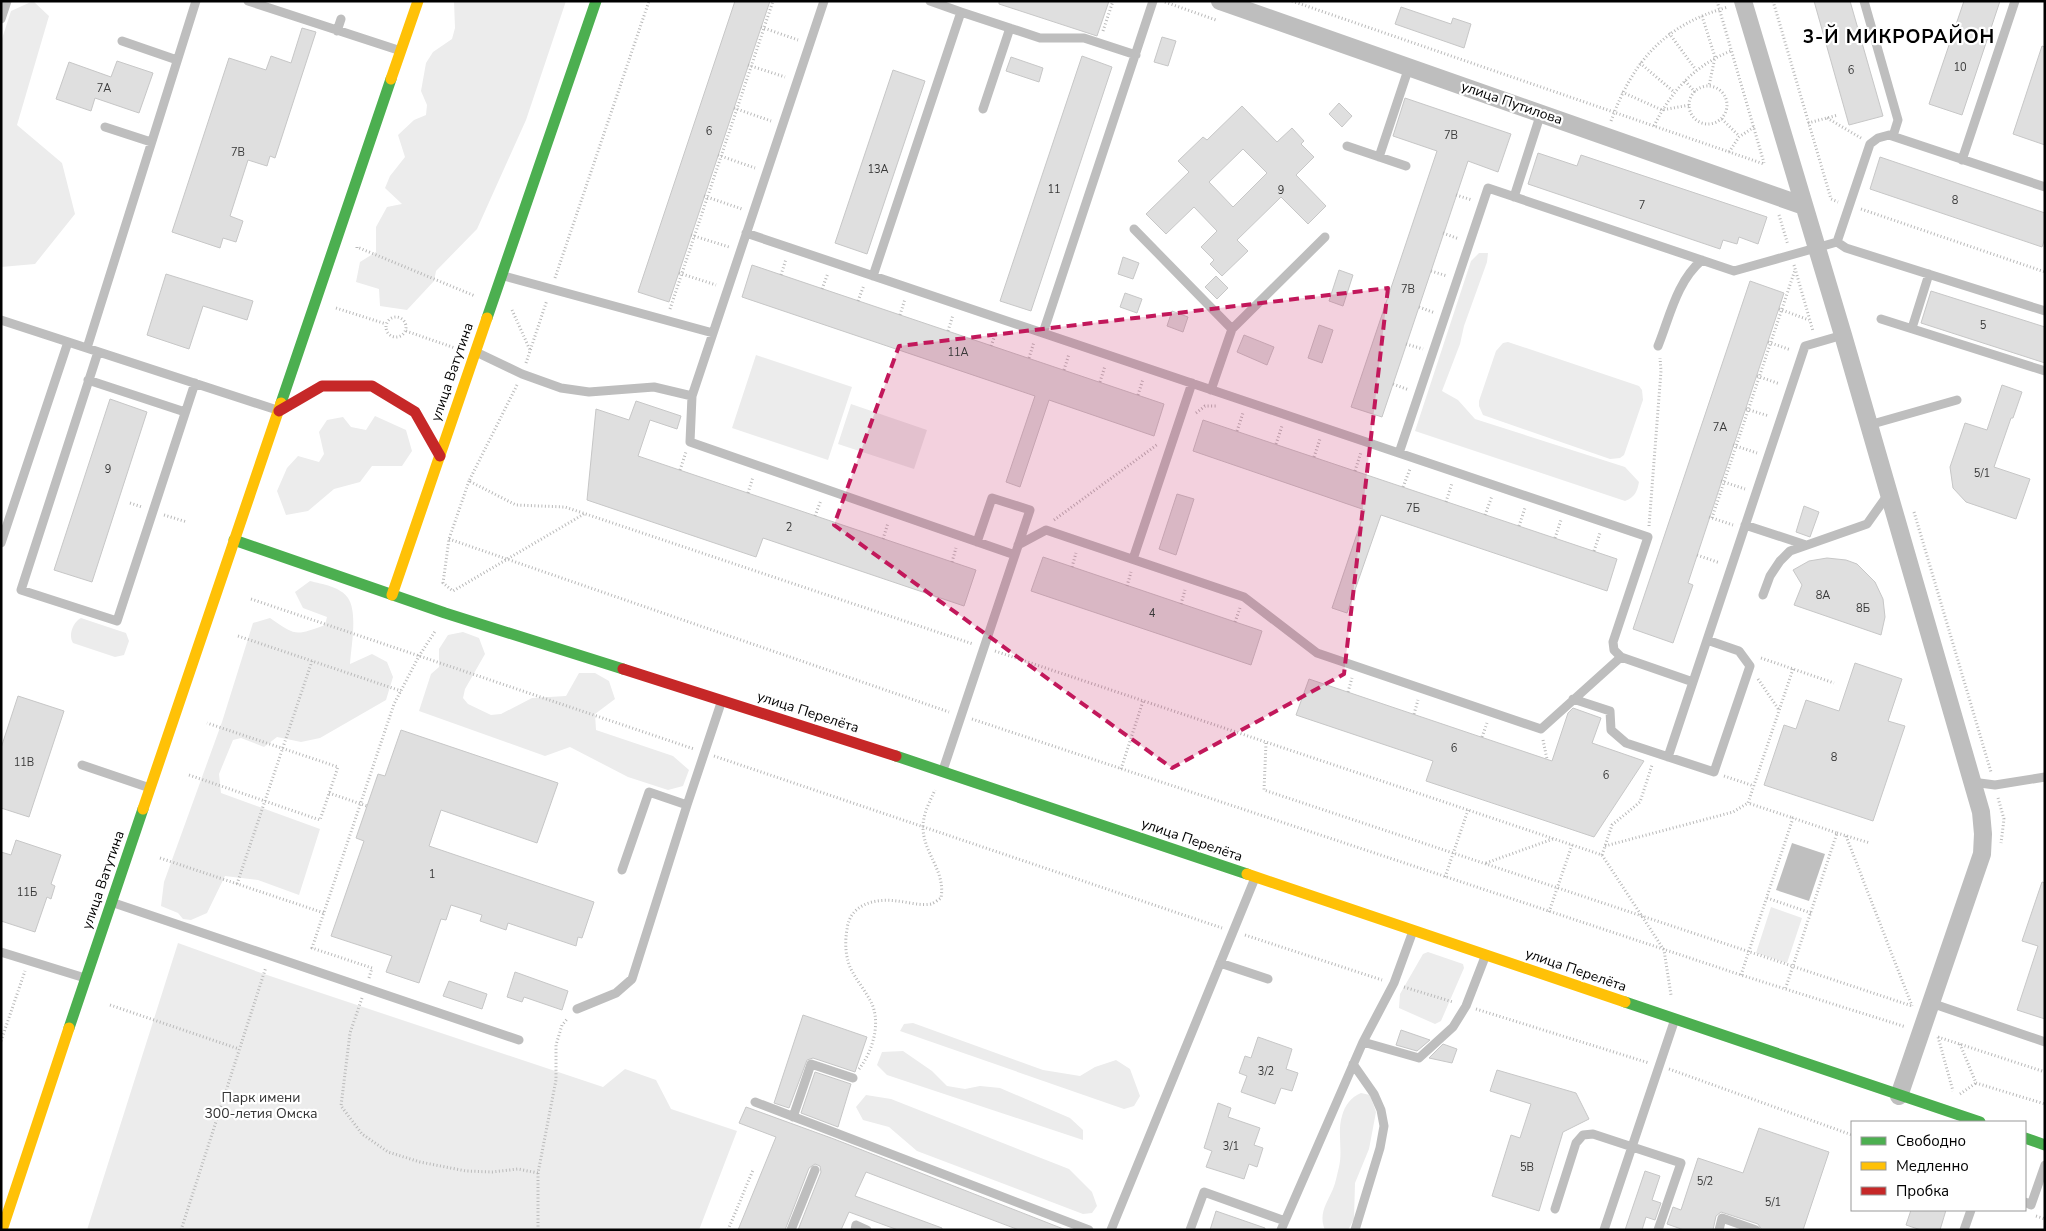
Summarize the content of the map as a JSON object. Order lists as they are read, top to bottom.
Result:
{
  "streets": {
    "main road": ["улица Ватутина", "улица Перелёта"],
    "street": ["улица Путилова"]
  },
  "crossings": [
    ["улица Ватутина", "улица Перелёта"]
  ],
  "districts": ["3-Й МИКРОРАЙОН"],
  "parks": ["Парк имени 300-летия Омска"],
  "house_numbers": [
    "10",
    "6",
    "7А",
    "6",
    "7В",
    "7В",
    "13А",
    "11",
    "9",
    "8",
    "7",
    "7В",
    "5",
    "11А",
    "7А",
    "9",
    "5/1",
    "7Б",
    "2",
    "8А",
    "8Б",
    "4",
    "6",
    "8",
    "11В",
    "6",
    "1",
    "11Б",
    "3/2",
    "3/1",
    "5В",
    "5/2",
    "5/1"
  ],
  "legend": ["Свободно", "Медленно", "Пробка"]
}
